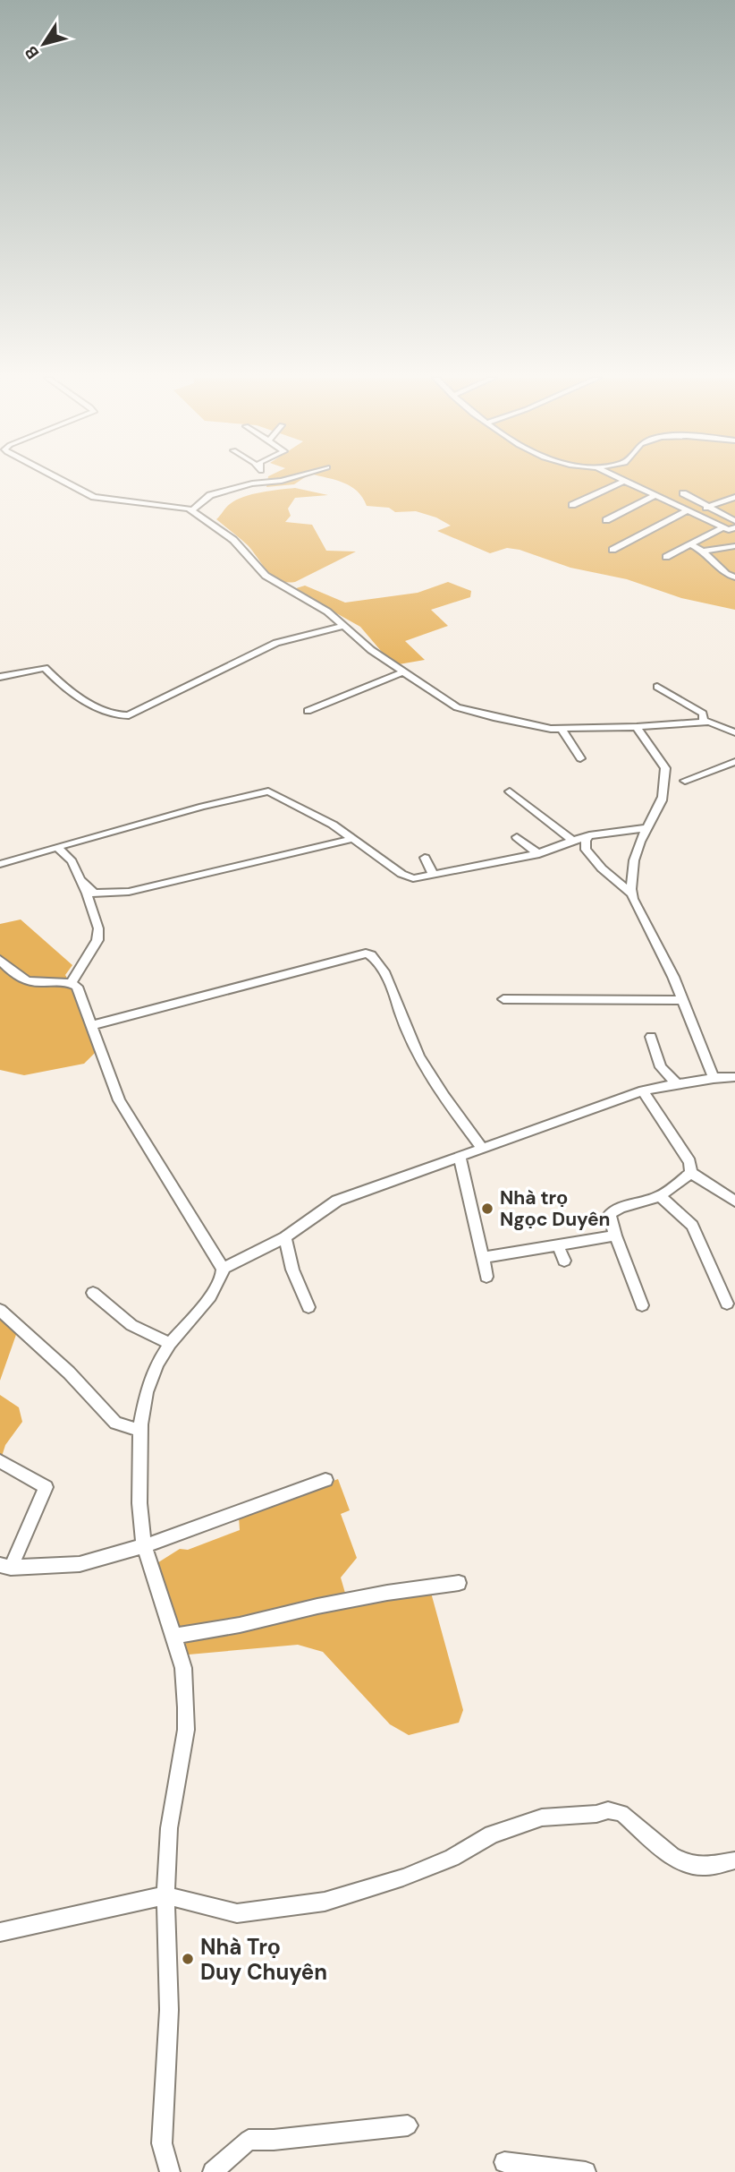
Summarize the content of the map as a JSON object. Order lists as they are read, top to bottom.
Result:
{
  "places": ["Nhà trọ Ngọc Duyên", "Nhà Trọ Duy Chuyên"],
  "north": "bottom left"
}
